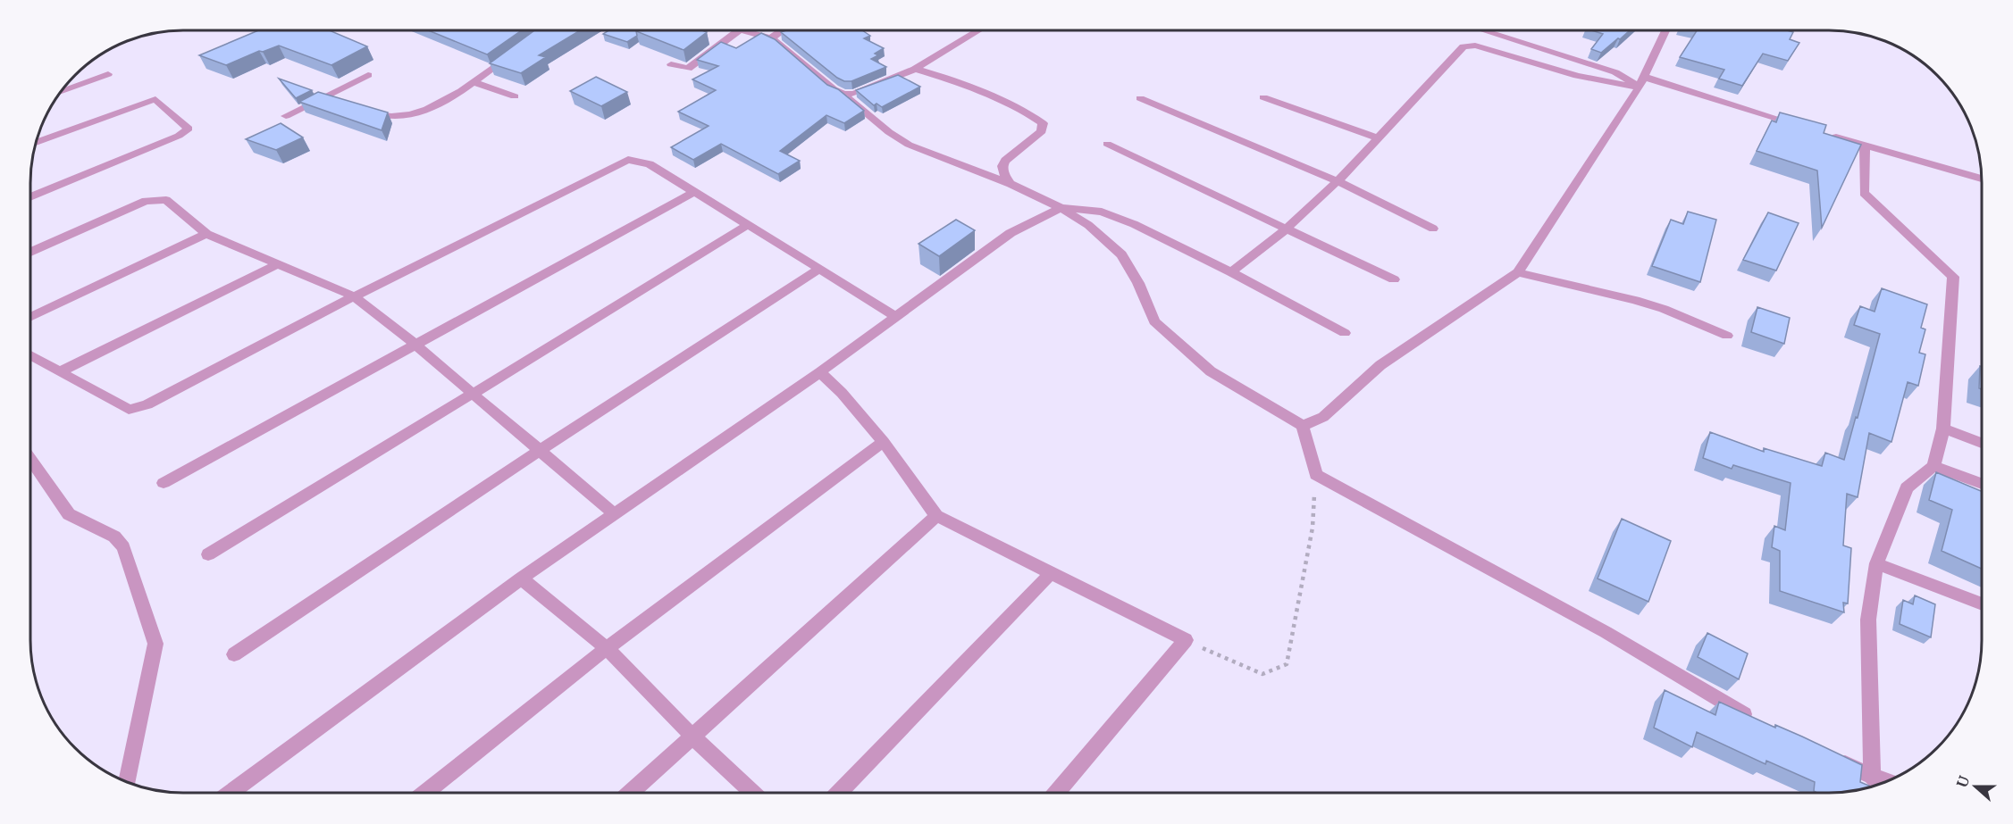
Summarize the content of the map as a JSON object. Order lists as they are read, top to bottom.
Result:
{
  "north": "left"
}
